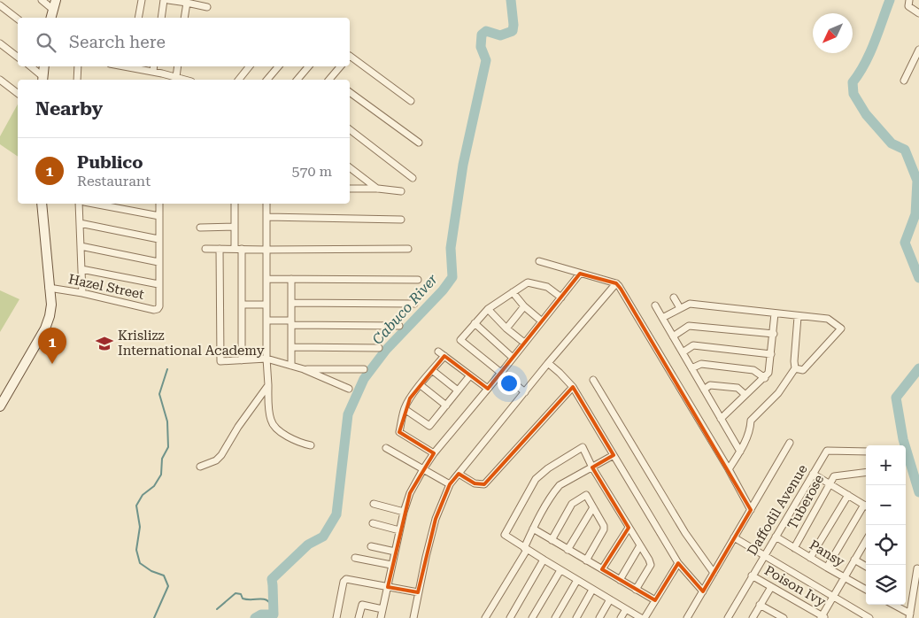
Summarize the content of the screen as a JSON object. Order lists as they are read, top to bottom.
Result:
{
  "streets": {
    "street": [
      "Hazel Street",
      "Tuberose",
      "Daffodil Avenue",
      "Pansy",
      "Poison Ivy"
    ]
  },
  "crossings": [
    ["Tuberose", "Pansy"],
    ["Daffodil Avenue", "Pansy"],
    ["Daffodil Avenue", "Poison Ivy"]
  ],
  "water": ["Cabuco River"],
  "places": {
    "school or university": ["Krislizz International Academy"]
  },
  "north": "bottom left",
  "page": {
    "search": "Search here",
    "heading": "Nearby",
    "list": [
      {
        "mark": "1",
        "name": "Publico",
        "note": "Restaurant",
        "value": "570 m"
      }
    ],
    "pins": "1",
    "map_buttons": ["+", "−"]
  }
}
